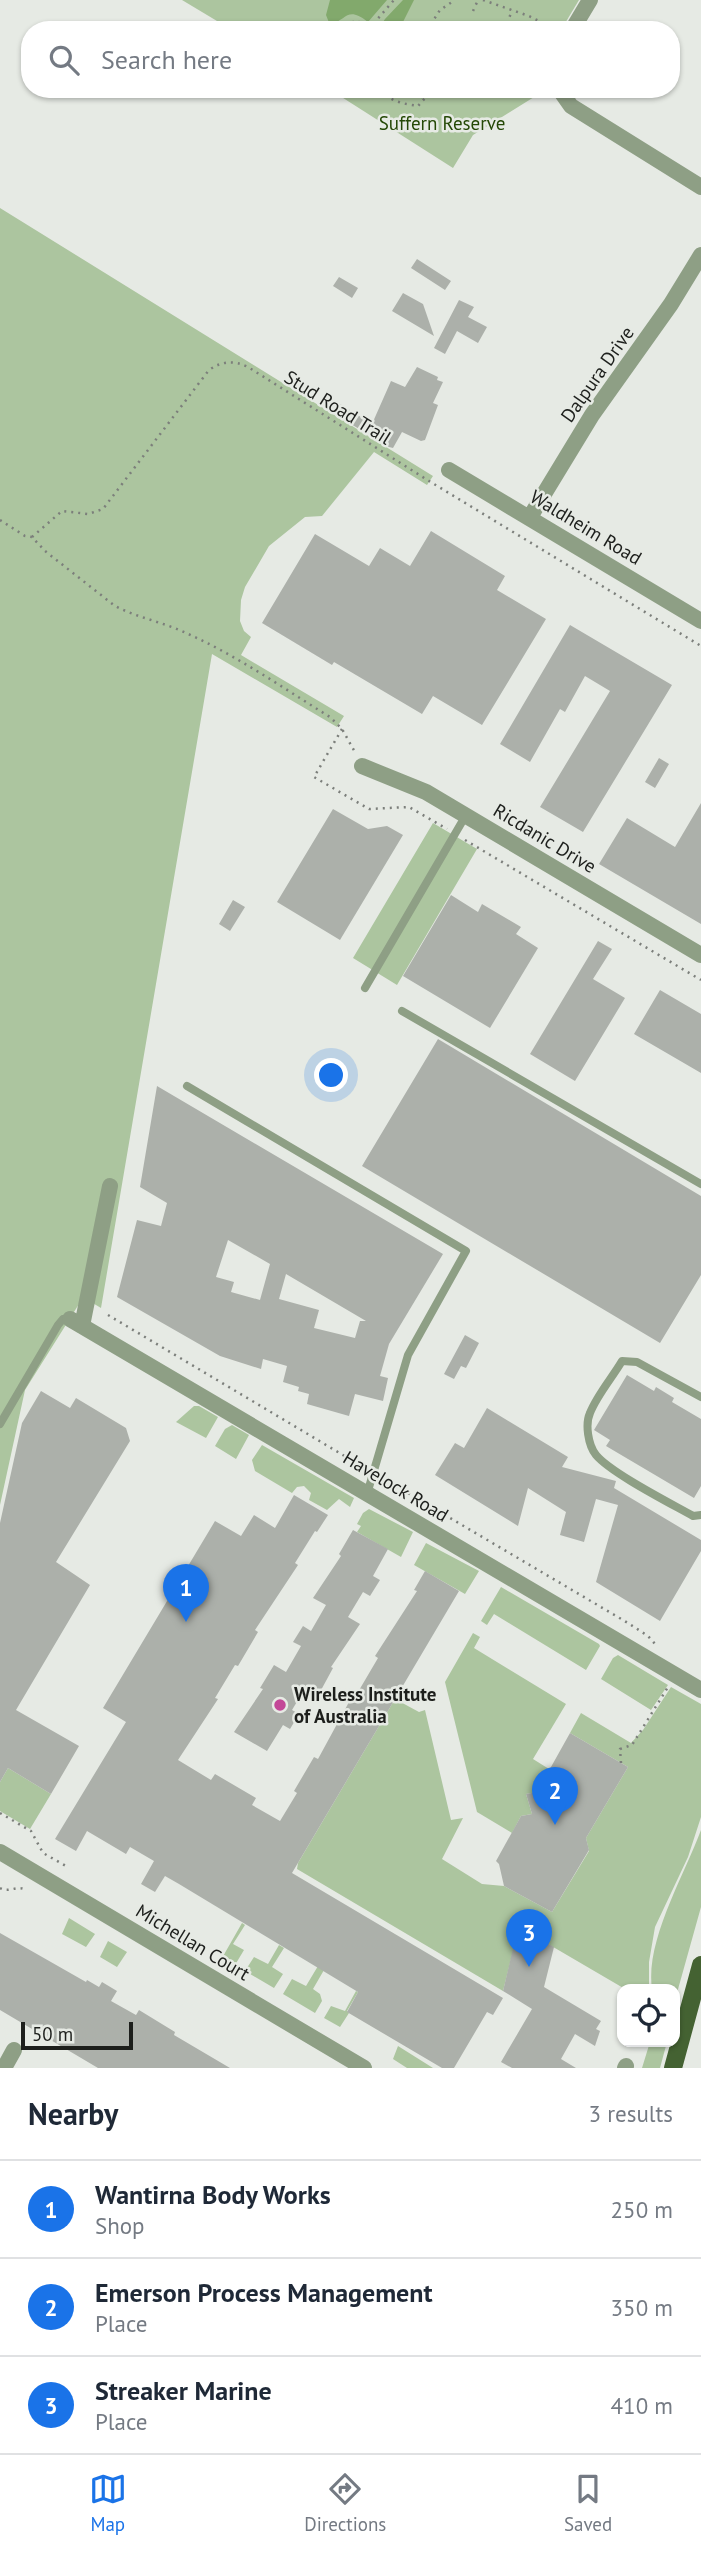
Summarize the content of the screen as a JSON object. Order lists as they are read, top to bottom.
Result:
{
  "streets": {
    "street": [
      "Dalpura Drive",
      "Waldheim Road",
      "Ricdanic Drive",
      "Havelock Road",
      "Michellan Court"
    ],
    "path": ["Stud Road Trail"]
  },
  "crossings": [
    ["Dalpura Drive", "Waldheim Road"]
  ],
  "parks": ["Suffern Reserve"],
  "places": ["Wireless Institute of Australia"],
  "scale_bar": "50 m",
  "page": {
    "search": "Search here",
    "pins": ["1", "2", "3"],
    "scale": "50 m",
    "heading": ["Nearby", "3 results"],
    "list": [
      {
        "mark": "1",
        "name": "Wantirna Body Works",
        "note": "Shop",
        "value": "250 m"
      },
      {
        "mark": "2",
        "name": "Emerson Process Management",
        "note": "Place",
        "value": "350 m"
      },
      {
        "mark": "3",
        "name": "Streaker Marine",
        "note": "Place",
        "value": "410 m"
      }
    ],
    "nav": ["Map", "Directions", "Saved"]
  }
}
